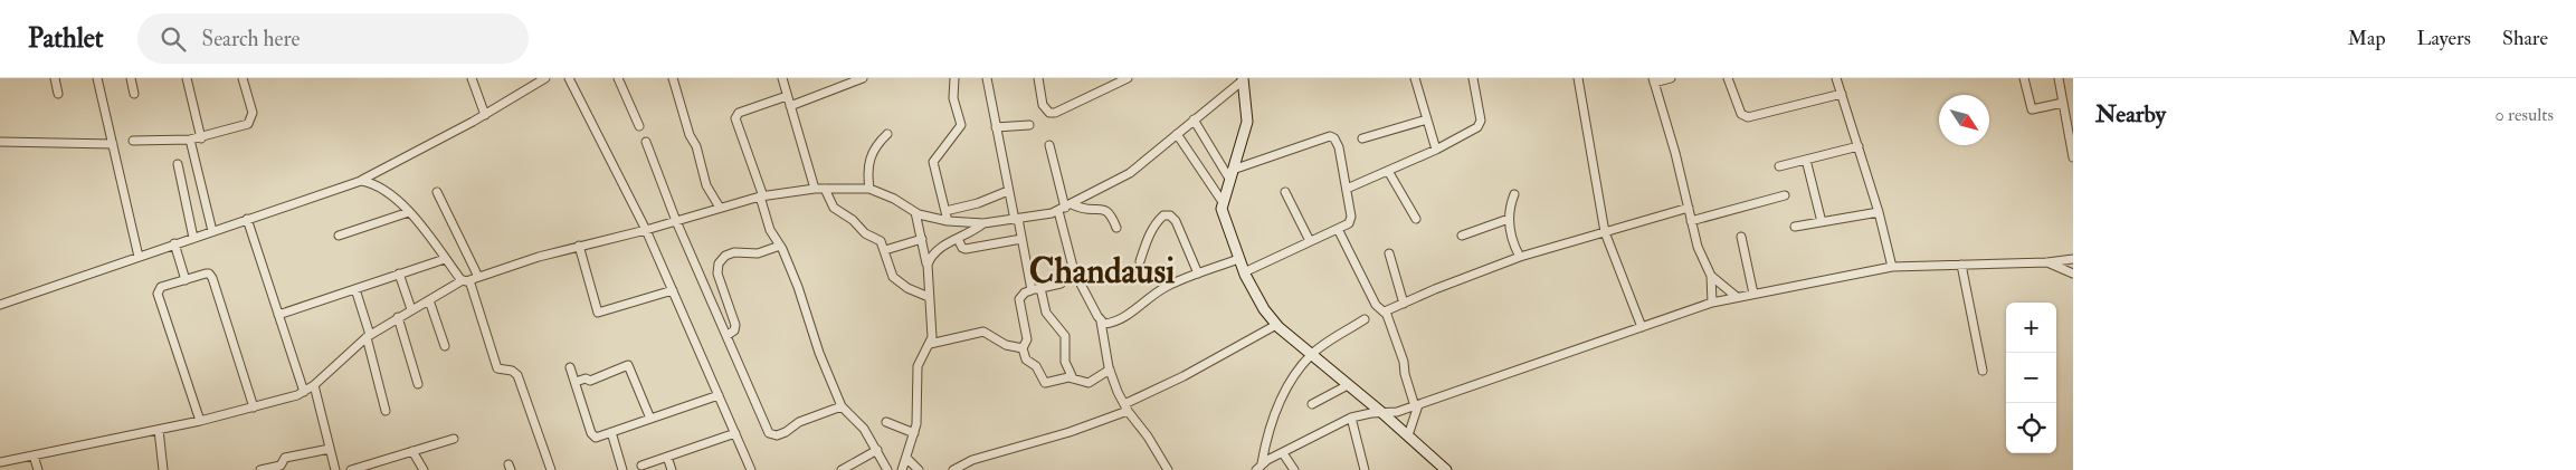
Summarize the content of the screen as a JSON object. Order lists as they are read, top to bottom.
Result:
{
  "districts": ["Chandausi"],
  "north": "bottom right",
  "page": {
    "header": "Pathlet",
    "search": "Search here",
    "nav": ["Map", "Layers", "Share"],
    "heading": ["Nearby", "0 results"],
    "map_buttons": ["+", "−"]
  }
}
